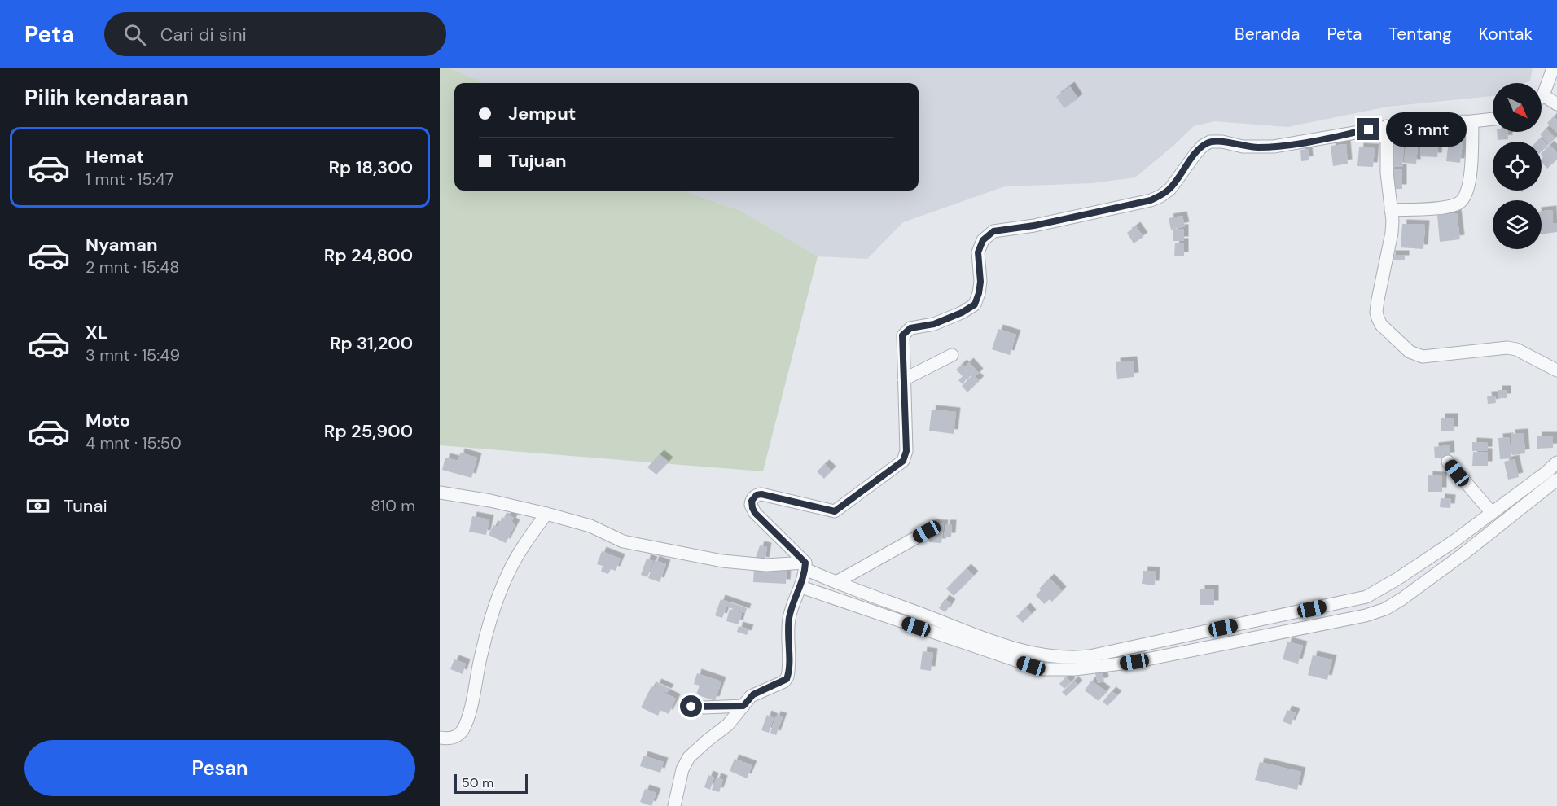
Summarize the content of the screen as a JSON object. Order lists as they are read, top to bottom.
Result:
{
  "scale_bar": "50 m",
  "north": "bottom right",
  "page": {
    "header": "Peta",
    "search": "Cari di sini",
    "nav": [
      "Beranda",
      "Peta",
      "Tentang",
      "Kontak"
    ],
    "heading": "Pilih kendaraan",
    "banner": ["Jemput", "Tujuan"],
    "bubble": "3 mnt",
    "list": [
      {
        "name": "Hemat",
        "note": "1 mnt · 15:47",
        "value": "Rp 18,300"
      },
      {
        "name": "Nyaman",
        "note": "2 mnt · 15:48",
        "value": "Rp 24,800"
      },
      {
        "name": "XL",
        "note": "3 mnt · 15:49",
        "value": "Rp 31,200"
      },
      {
        "name": "Moto",
        "note": "4 mnt · 15:50",
        "value": "Rp 25,900"
      }
    ],
    "pay": ["Tunai", "810 m"],
    "buttons": "Pesan",
    "scale": "50 m"
  }
}
